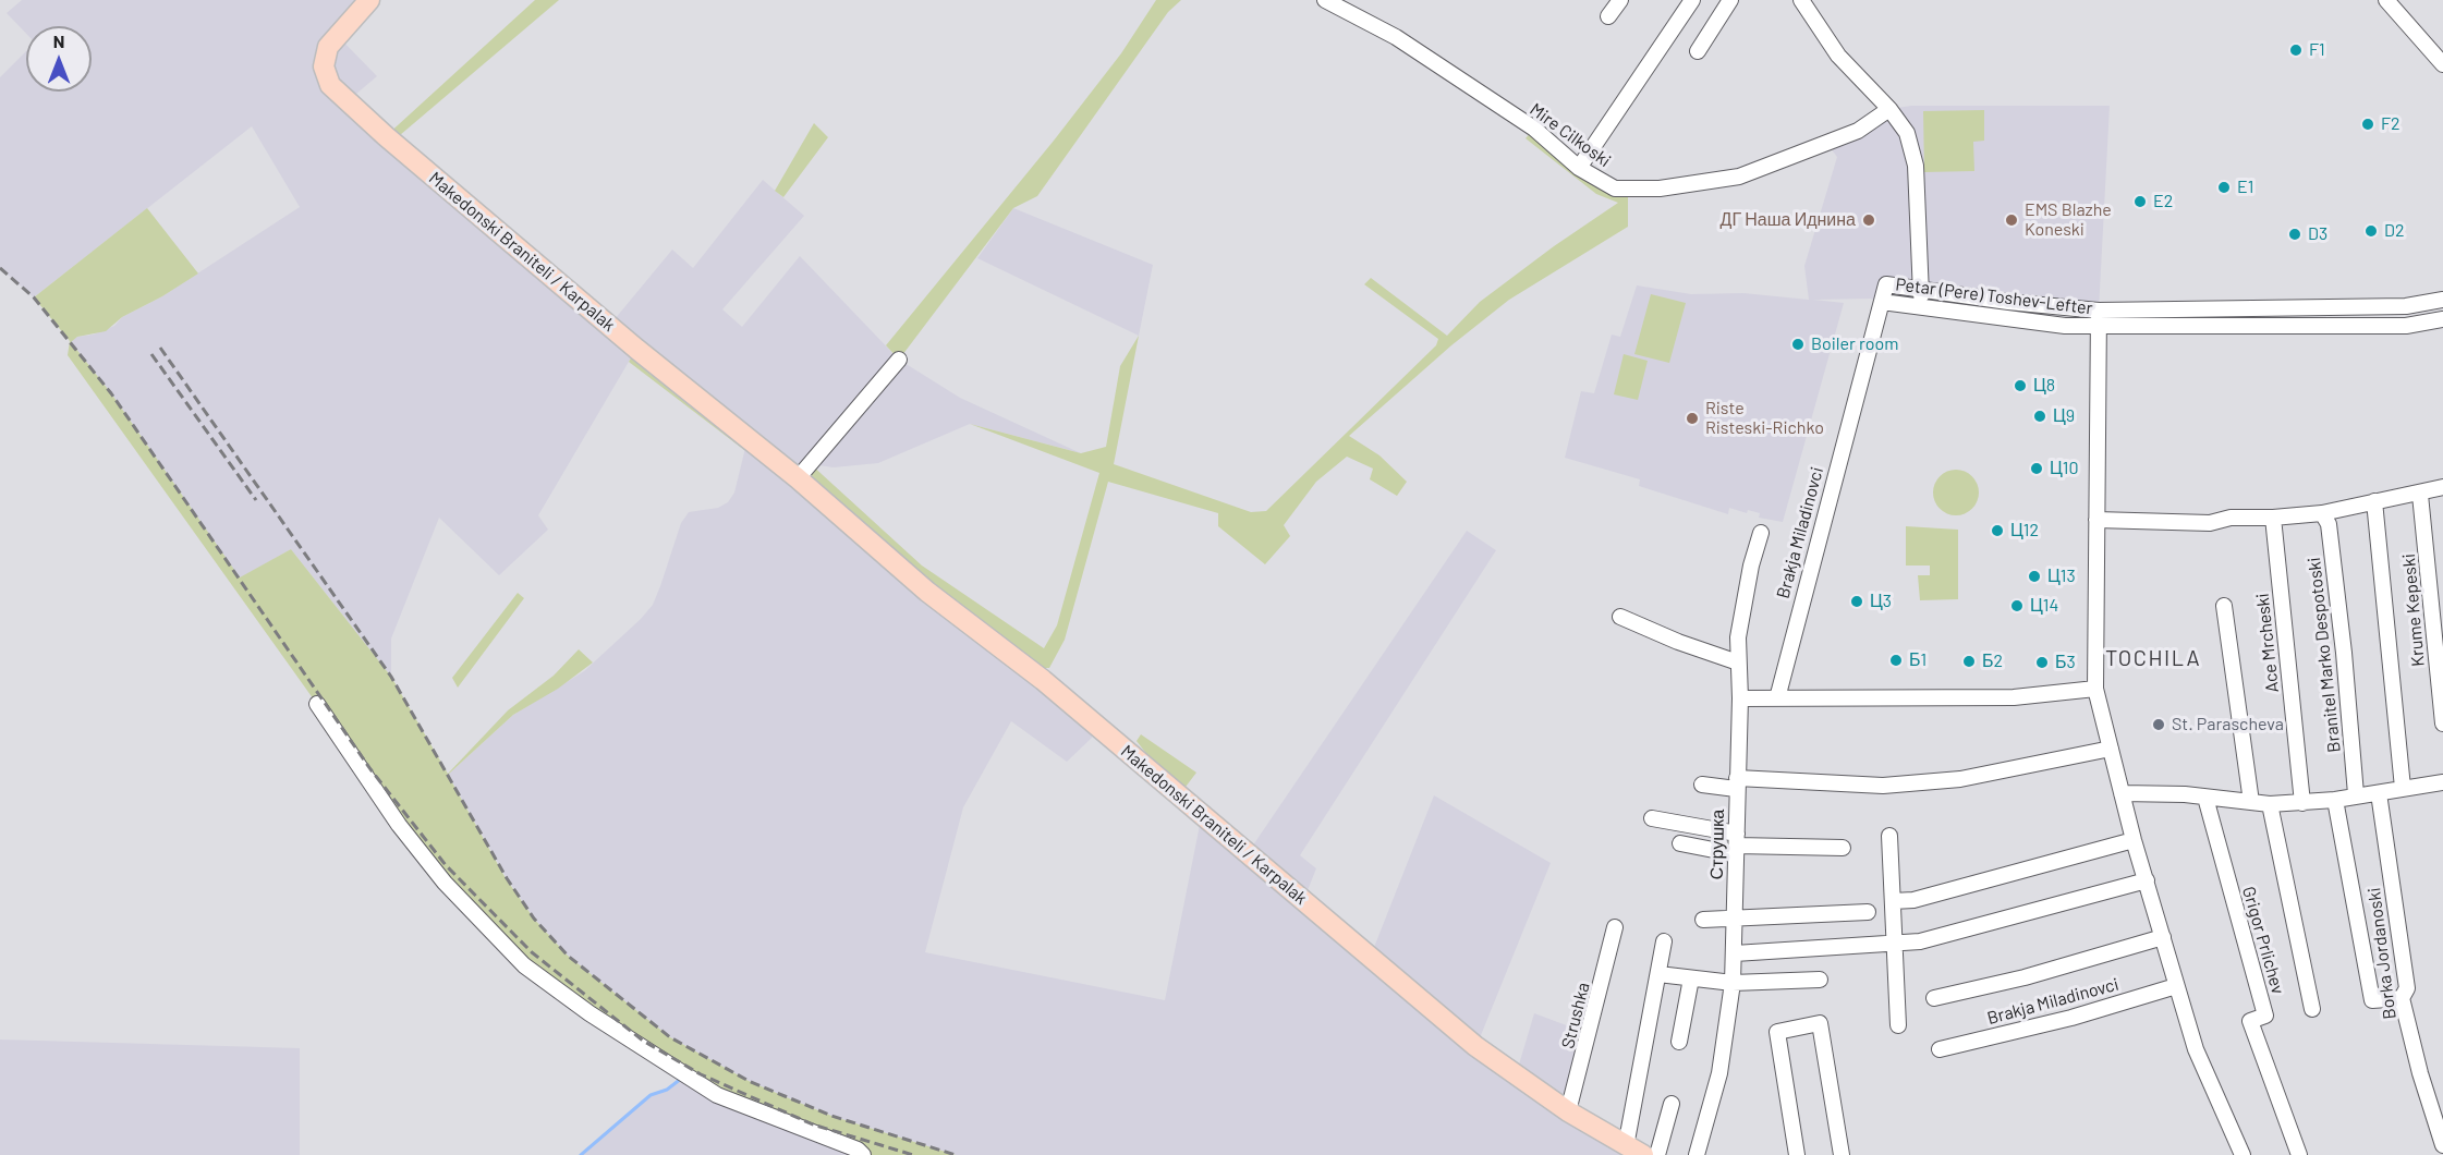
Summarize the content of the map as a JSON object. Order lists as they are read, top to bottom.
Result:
{
  "streets": {
    "main road": ["Makedonski Braniteli / Karpalak"],
    "street": [
      "Mire Cilkoski",
      "Petar (Pere) Toshev-Lefter",
      "Brakja Miladinovci",
      "Krume Kepeski",
      "Ace Mrcheski",
      "Branitel Marko Despotoski",
      "Струшка",
      "Grigor Prlichev",
      "Borka Jordanoski",
      "Strushka"
    ]
  },
  "crossings": [
    ["Makedonski Braniteli / Karpalak", "Strushka"],
    ["Petar (Pere) Toshev-Lefter", "Brakja Miladinovci"]
  ],
  "districts": ["TOCHILA"],
  "places": [
    "F1",
    "F2",
    "E1",
    "E2",
    "ДГ Наша Иднина",
    "EMS Blazhe Koneski",
    "D2",
    "D3",
    "Boiler room",
    "Ц8",
    "Ц9",
    "Riste Risteski-Richko",
    "Ц10",
    "Ц12",
    "Ц13",
    "Ц3",
    "Ц14",
    "Б1",
    "Б2",
    "Б3",
    "St. Parascheva"
  ],
  "north": "top"
}
